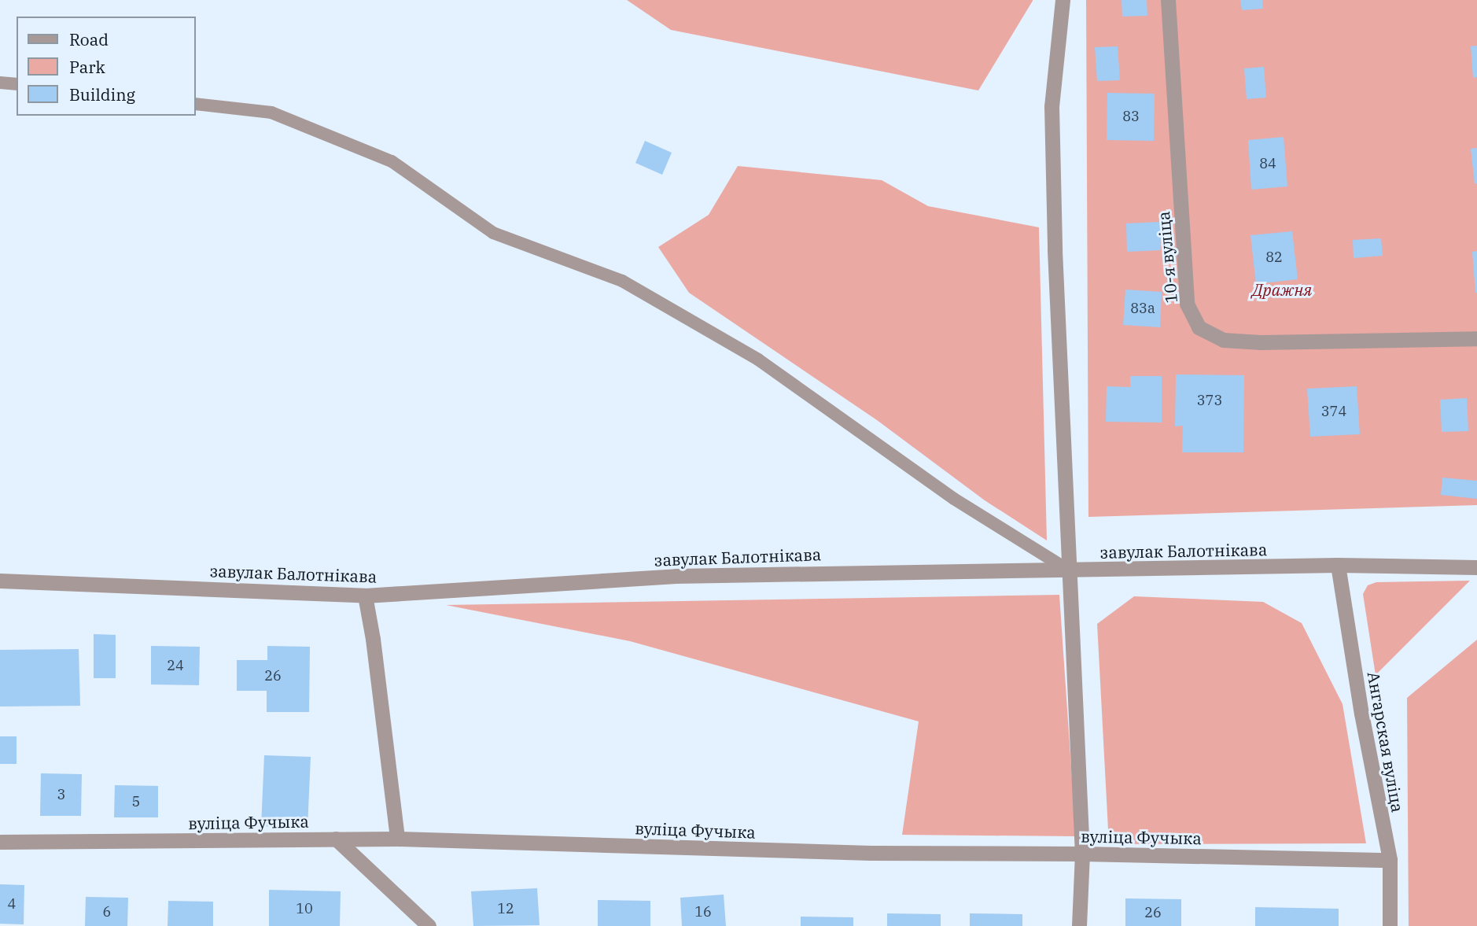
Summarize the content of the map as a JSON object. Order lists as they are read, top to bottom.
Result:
{
  "streets": {
    "street": [
      "10-я вуліца",
      "завулак Балотнікава",
      "Ангарская вуліца",
      "вуліца Фучыка"
    ]
  },
  "crossings": [
    ["завулак Балотнікава", "Ангарская вуліца"],
    ["Ангарская вуліца", "вуліца Фучыка"]
  ],
  "parks": ["Дражня"],
  "house_numbers": [
    "83",
    "84",
    "82",
    "83а",
    "373",
    "374",
    "24",
    "26",
    "3",
    "5",
    "4",
    "10",
    "12",
    "6",
    "16",
    "26"
  ],
  "legend": ["Road", "Park", "Building"]
}
